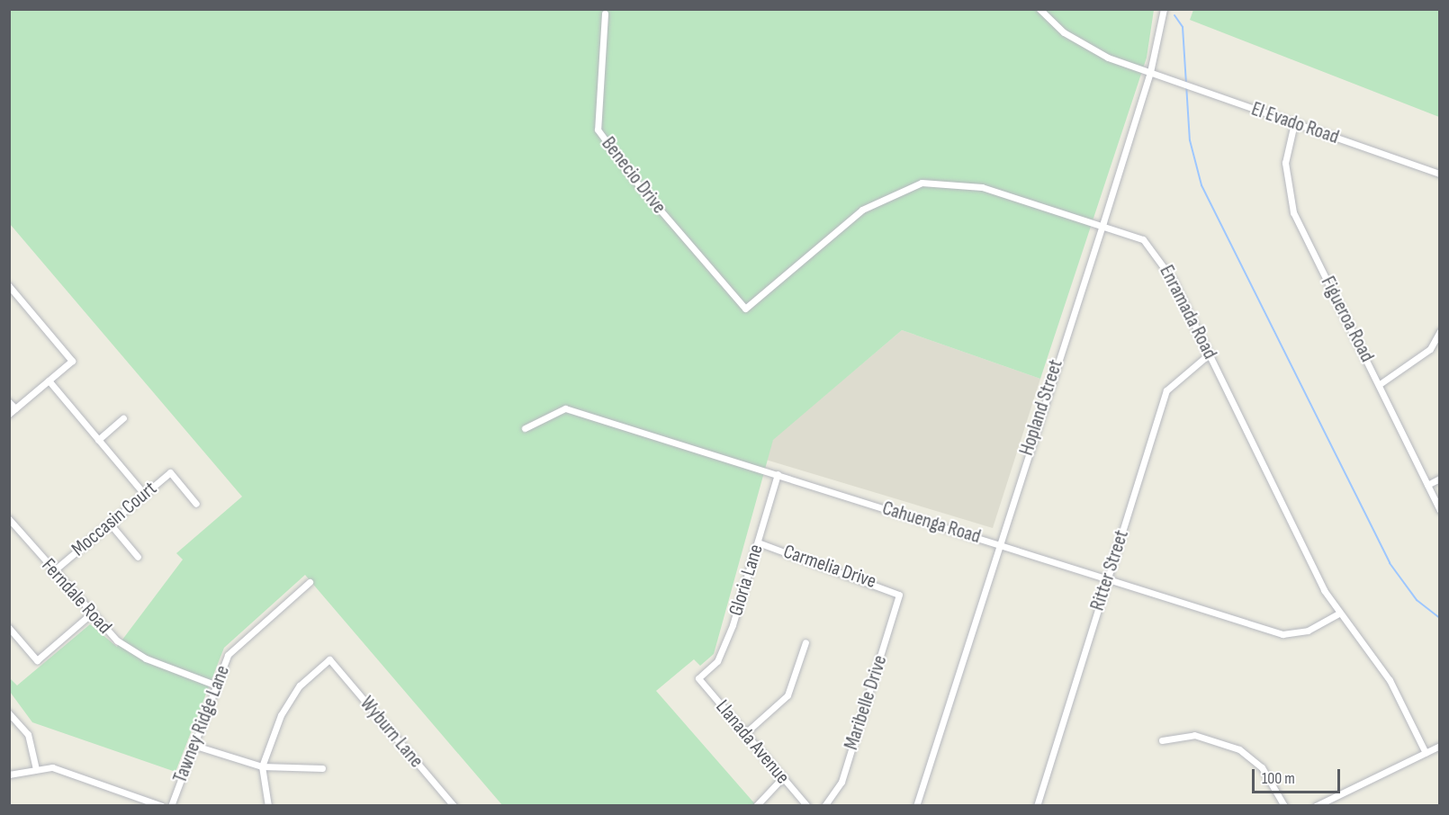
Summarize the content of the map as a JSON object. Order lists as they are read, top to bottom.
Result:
{
  "streets": {
    "street": [
      "El Evado Road",
      "Benecio Drive",
      "Enramada Road",
      "Figueroa Road",
      "Hopland Street",
      "Moccasin Court",
      "Cahuenga Road",
      "Carmelia Drive",
      "Ritter Street",
      "Gloria Lane",
      "Ferndale Road",
      "Maribelle Drive",
      "Tawney Ridge Lane",
      "Wyburn Lane",
      "Llanada Avenue"
    ]
  },
  "crossings": [
    ["El Evado Road", "Figueroa Road"],
    ["El Evado Road", "Hopland Street"],
    ["Benecio Drive", "Enramada Road"],
    ["Enramada Road", "Hopland Street"],
    ["Enramada Road", "Cahuenga Road"],
    ["Enramada Road", "Ritter Street"],
    ["Hopland Street", "Cahuenga Road"],
    ["Moccasin Court", "Ferndale Road"],
    ["Cahuenga Road", "Ritter Street"],
    ["Cahuenga Road", "Gloria Lane"],
    ["Carmelia Drive", "Gloria Lane"],
    ["Carmelia Drive", "Maribelle Drive"],
    ["Gloria Lane", "Llanada Avenue"],
    ["Ferndale Road", "Tawney Ridge Lane"]
  ],
  "scale_bar": "100 m"
}
